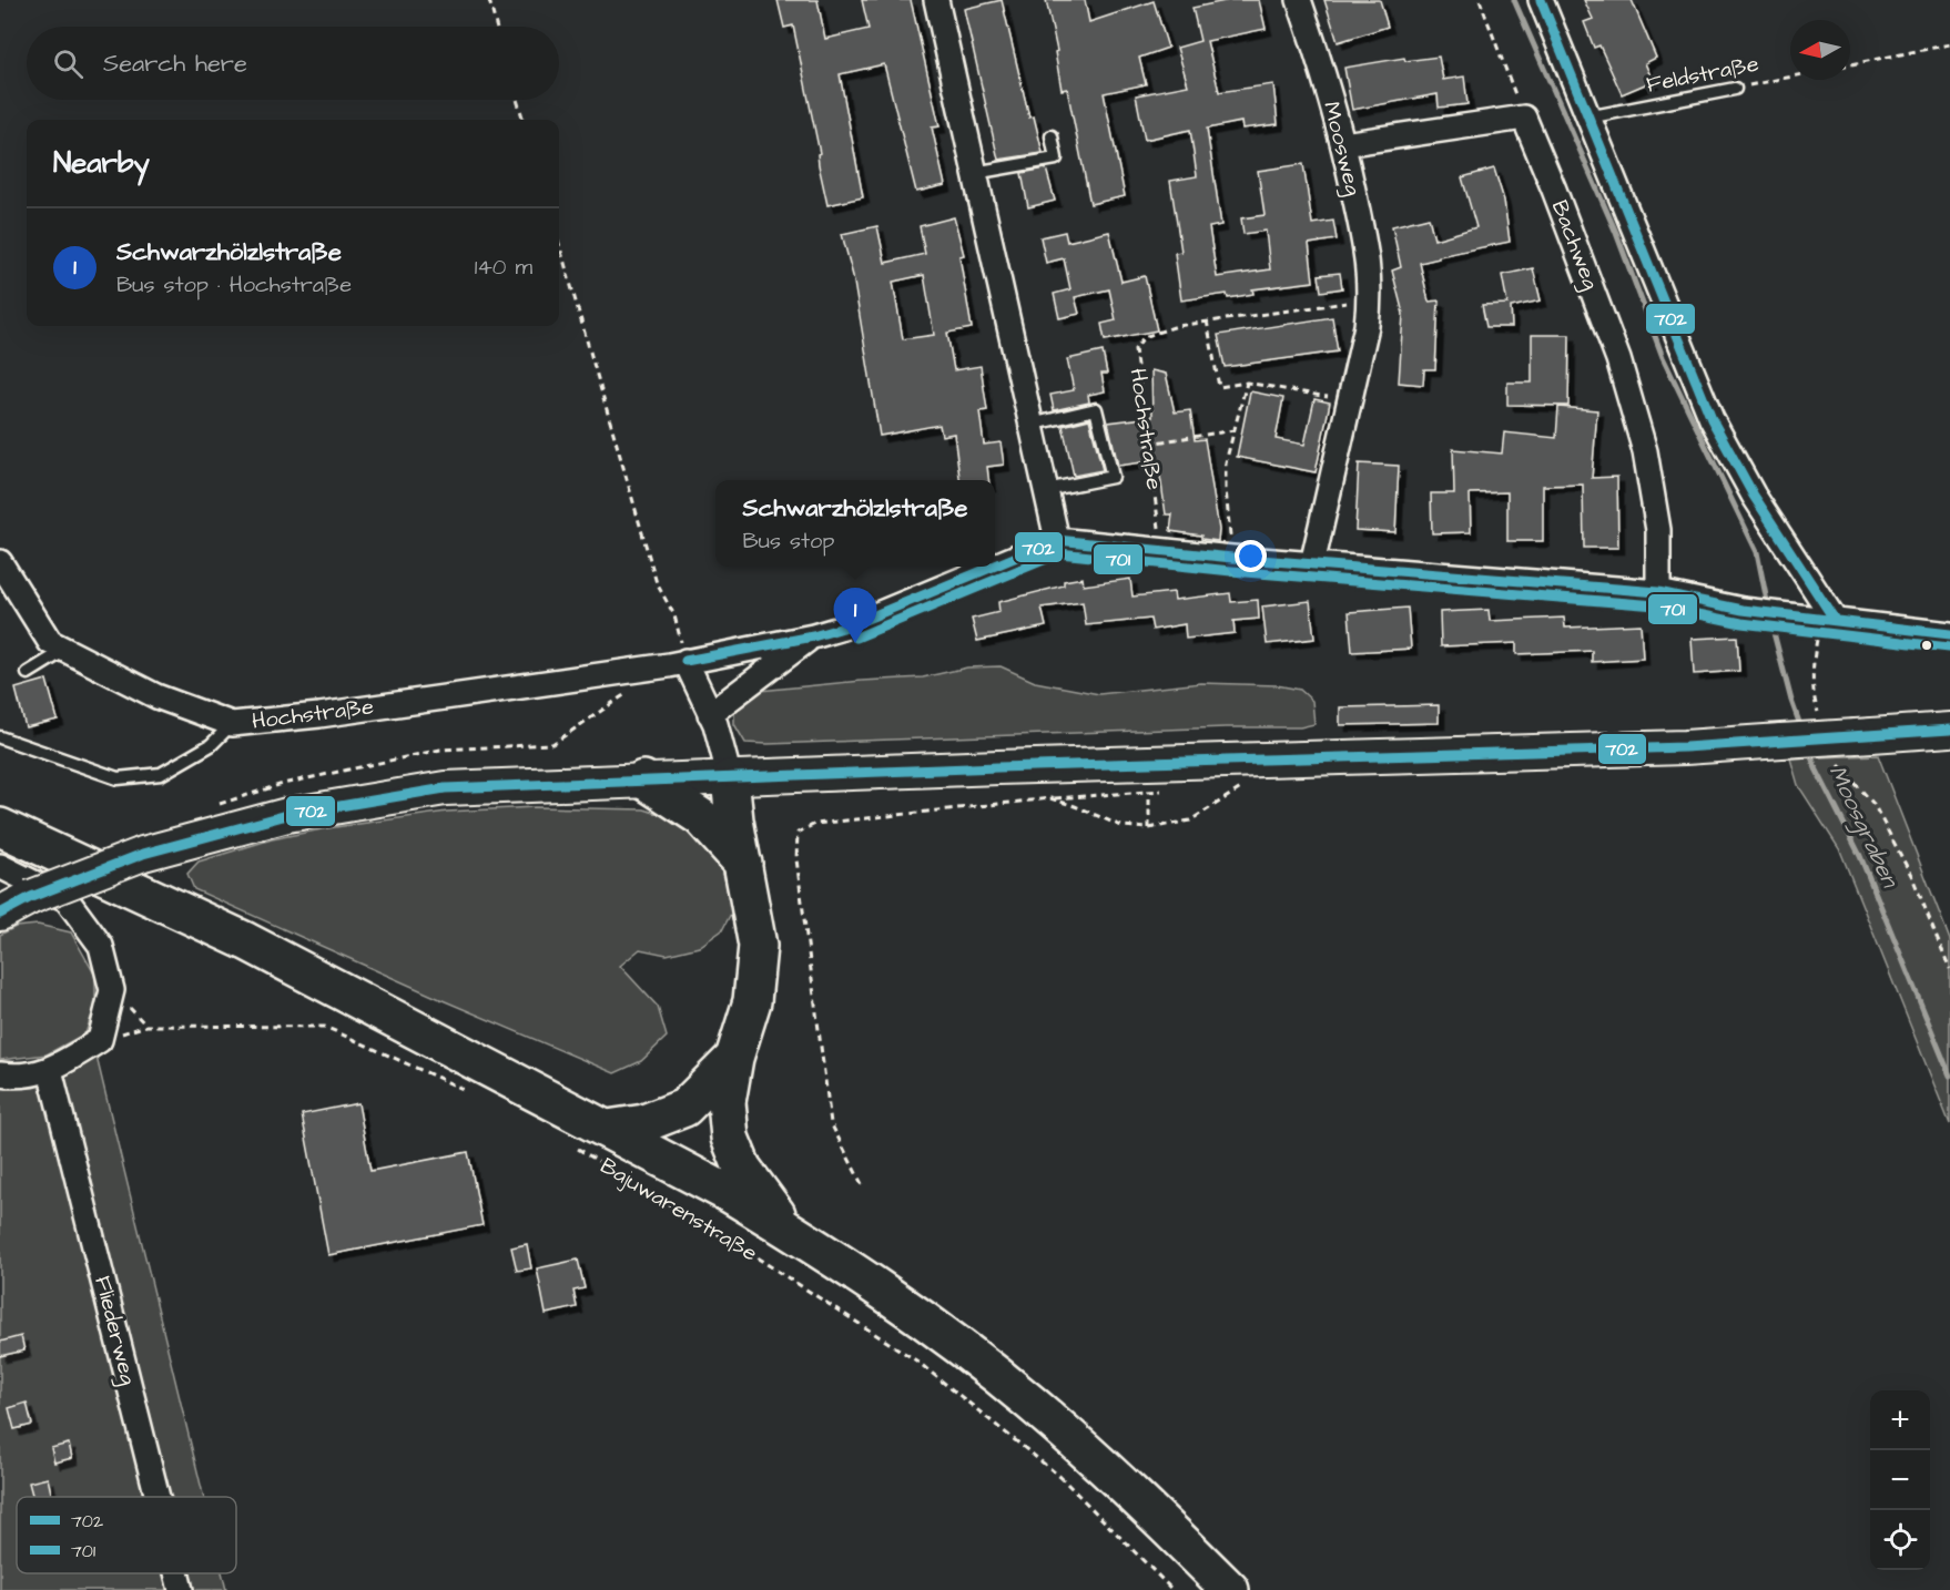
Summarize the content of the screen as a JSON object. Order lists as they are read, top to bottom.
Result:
{
  "streets": {
    "street": [
      "Moosweg",
      "Bachweg",
      "Hochstraße",
      "Fliederweg"
    ],
    "lane": ["Feldstraße"],
    "path": ["Bajuwarenstraße"]
  },
  "crossings": [
    ["Moosweg", "Hochstraße"],
    ["Bachweg", "Hochstraße"]
  ],
  "water": ["Moosgraben"],
  "lines": ["transit line 702", "transit line 701"],
  "legend": ["702", "701"],
  "north": "left",
  "page": {
    "search": "Search here",
    "heading": "Nearby",
    "list": [
      {
        "mark": "1",
        "name": "Schwarzhölzlstraße",
        "note": "Bus stop · Hochstraße",
        "value": "140 m"
      }
    ],
    "popup": ["Schwarzhölzlstraße", "Bus stop"],
    "pins": "1",
    "map_buttons": ["+", "−"]
  }
}
